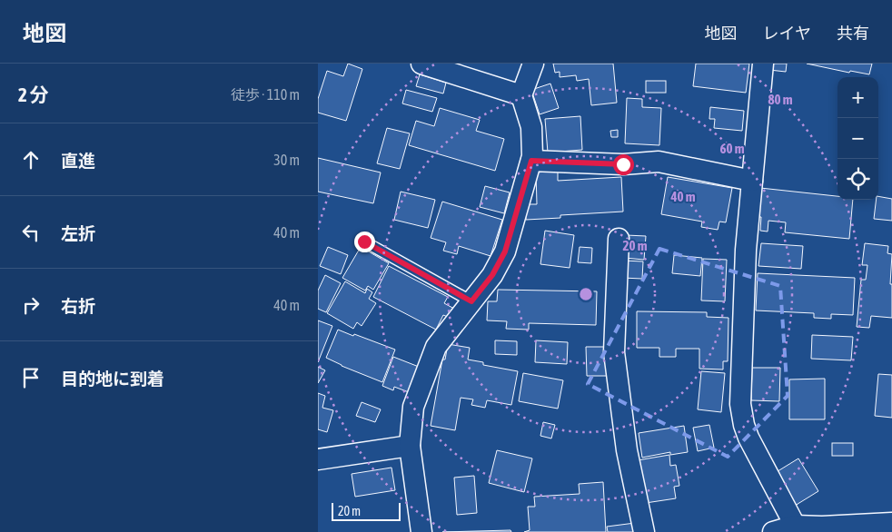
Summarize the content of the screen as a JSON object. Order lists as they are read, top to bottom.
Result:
{
  "scale_bar": "20 m",
  "page": {
    "header": "地図",
    "nav": ["地図", "レイヤ", "共有"],
    "heading": ["2 分", "徒歩 · 110 m"],
    "map_buttons": ["+", "−"],
    "list": [
      ["直進", "30 m"],
      ["左折", "40 m"],
      ["右折", "40 m"],
      "目的地に到着"
    ],
    "scale": "20 m"
  },
  "rings": [
    "80 m",
    "60 m",
    "40 m",
    "20 m"
  ]
}
